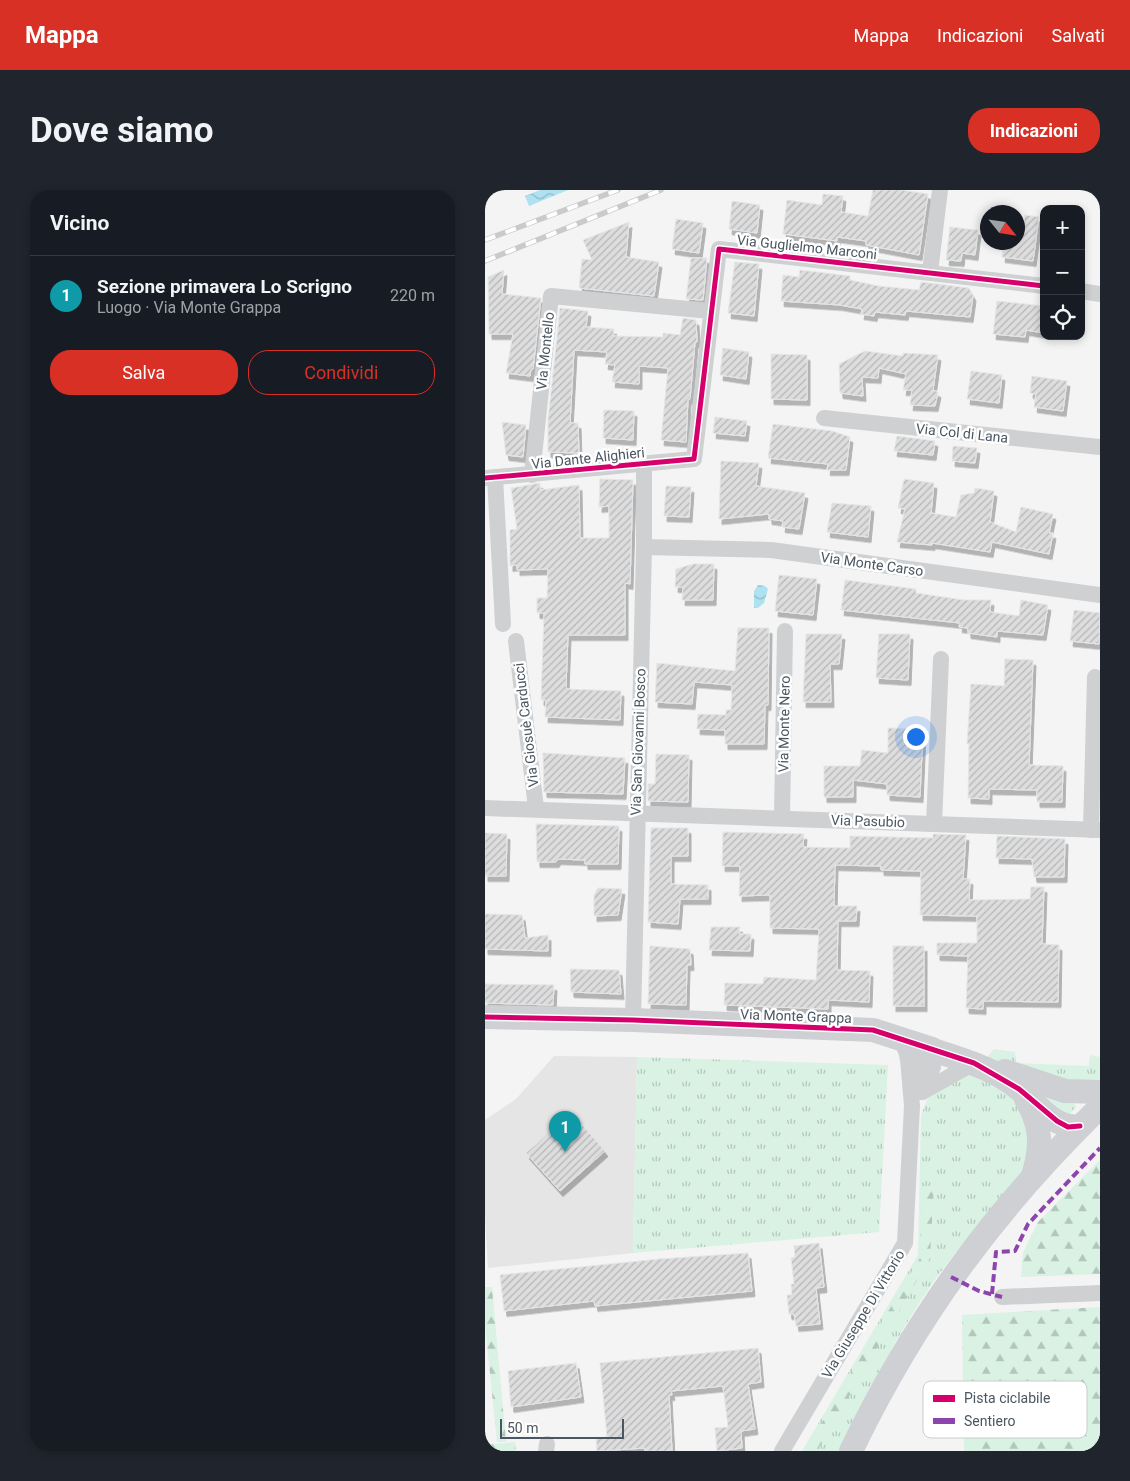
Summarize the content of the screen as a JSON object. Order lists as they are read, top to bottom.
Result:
{
  "streets": {
    "street": [
      "Via Guglielmo Marconi",
      "Via Montello",
      "Via Col di Lana",
      "Via Dante Alighieri",
      "Via Monte Carso",
      "Via Monte Nero",
      "Via Giosuè Carducci",
      "Via San Giovanni Bosco",
      "Via Pasubio",
      "Via Monte Grappa",
      "Via Giuseppe Di Vittorio"
    ]
  },
  "crossings": [
    ["Via Guglielmo Marconi", "Via Montello"],
    ["Via Guglielmo Marconi", "Via Dante Alighieri"],
    ["Via Montello", "Via Dante Alighieri"],
    ["Via Dante Alighieri", "Via San Giovanni Bosco"],
    ["Via Monte Carso", "Via San Giovanni Bosco"],
    ["Via Monte Nero", "Via Pasubio"],
    ["Via Giosuè Carducci", "Via San Giovanni Bosco"],
    ["Via Giosuè Carducci", "Via Pasubio"],
    ["Via San Giovanni Bosco", "Via Pasubio"],
    ["Via San Giovanni Bosco", "Via Monte Grappa"],
    ["Via Monte Grappa", "Via Giuseppe Di Vittorio"]
  ],
  "legend": ["Pista ciclabile", "Sentiero"],
  "scale_bar": "50 m",
  "north": "bottom right",
  "page": {
    "header": "Mappa",
    "nav": ["Mappa", "Indicazioni", "Salvati"],
    "buttons": [
      "Indicazioni",
      ["Salva", "Condividi"]
    ],
    "title": "Dove siamo",
    "heading": "Vicino",
    "map_buttons": ["+", "−"],
    "list": [
      {
        "mark": "1",
        "name": "Sezione primavera Lo Scrigno",
        "note": "Luogo · Via Monte Grappa",
        "value": "220 m"
      }
    ],
    "pins": "1",
    "scale": "50 m"
  }
}
